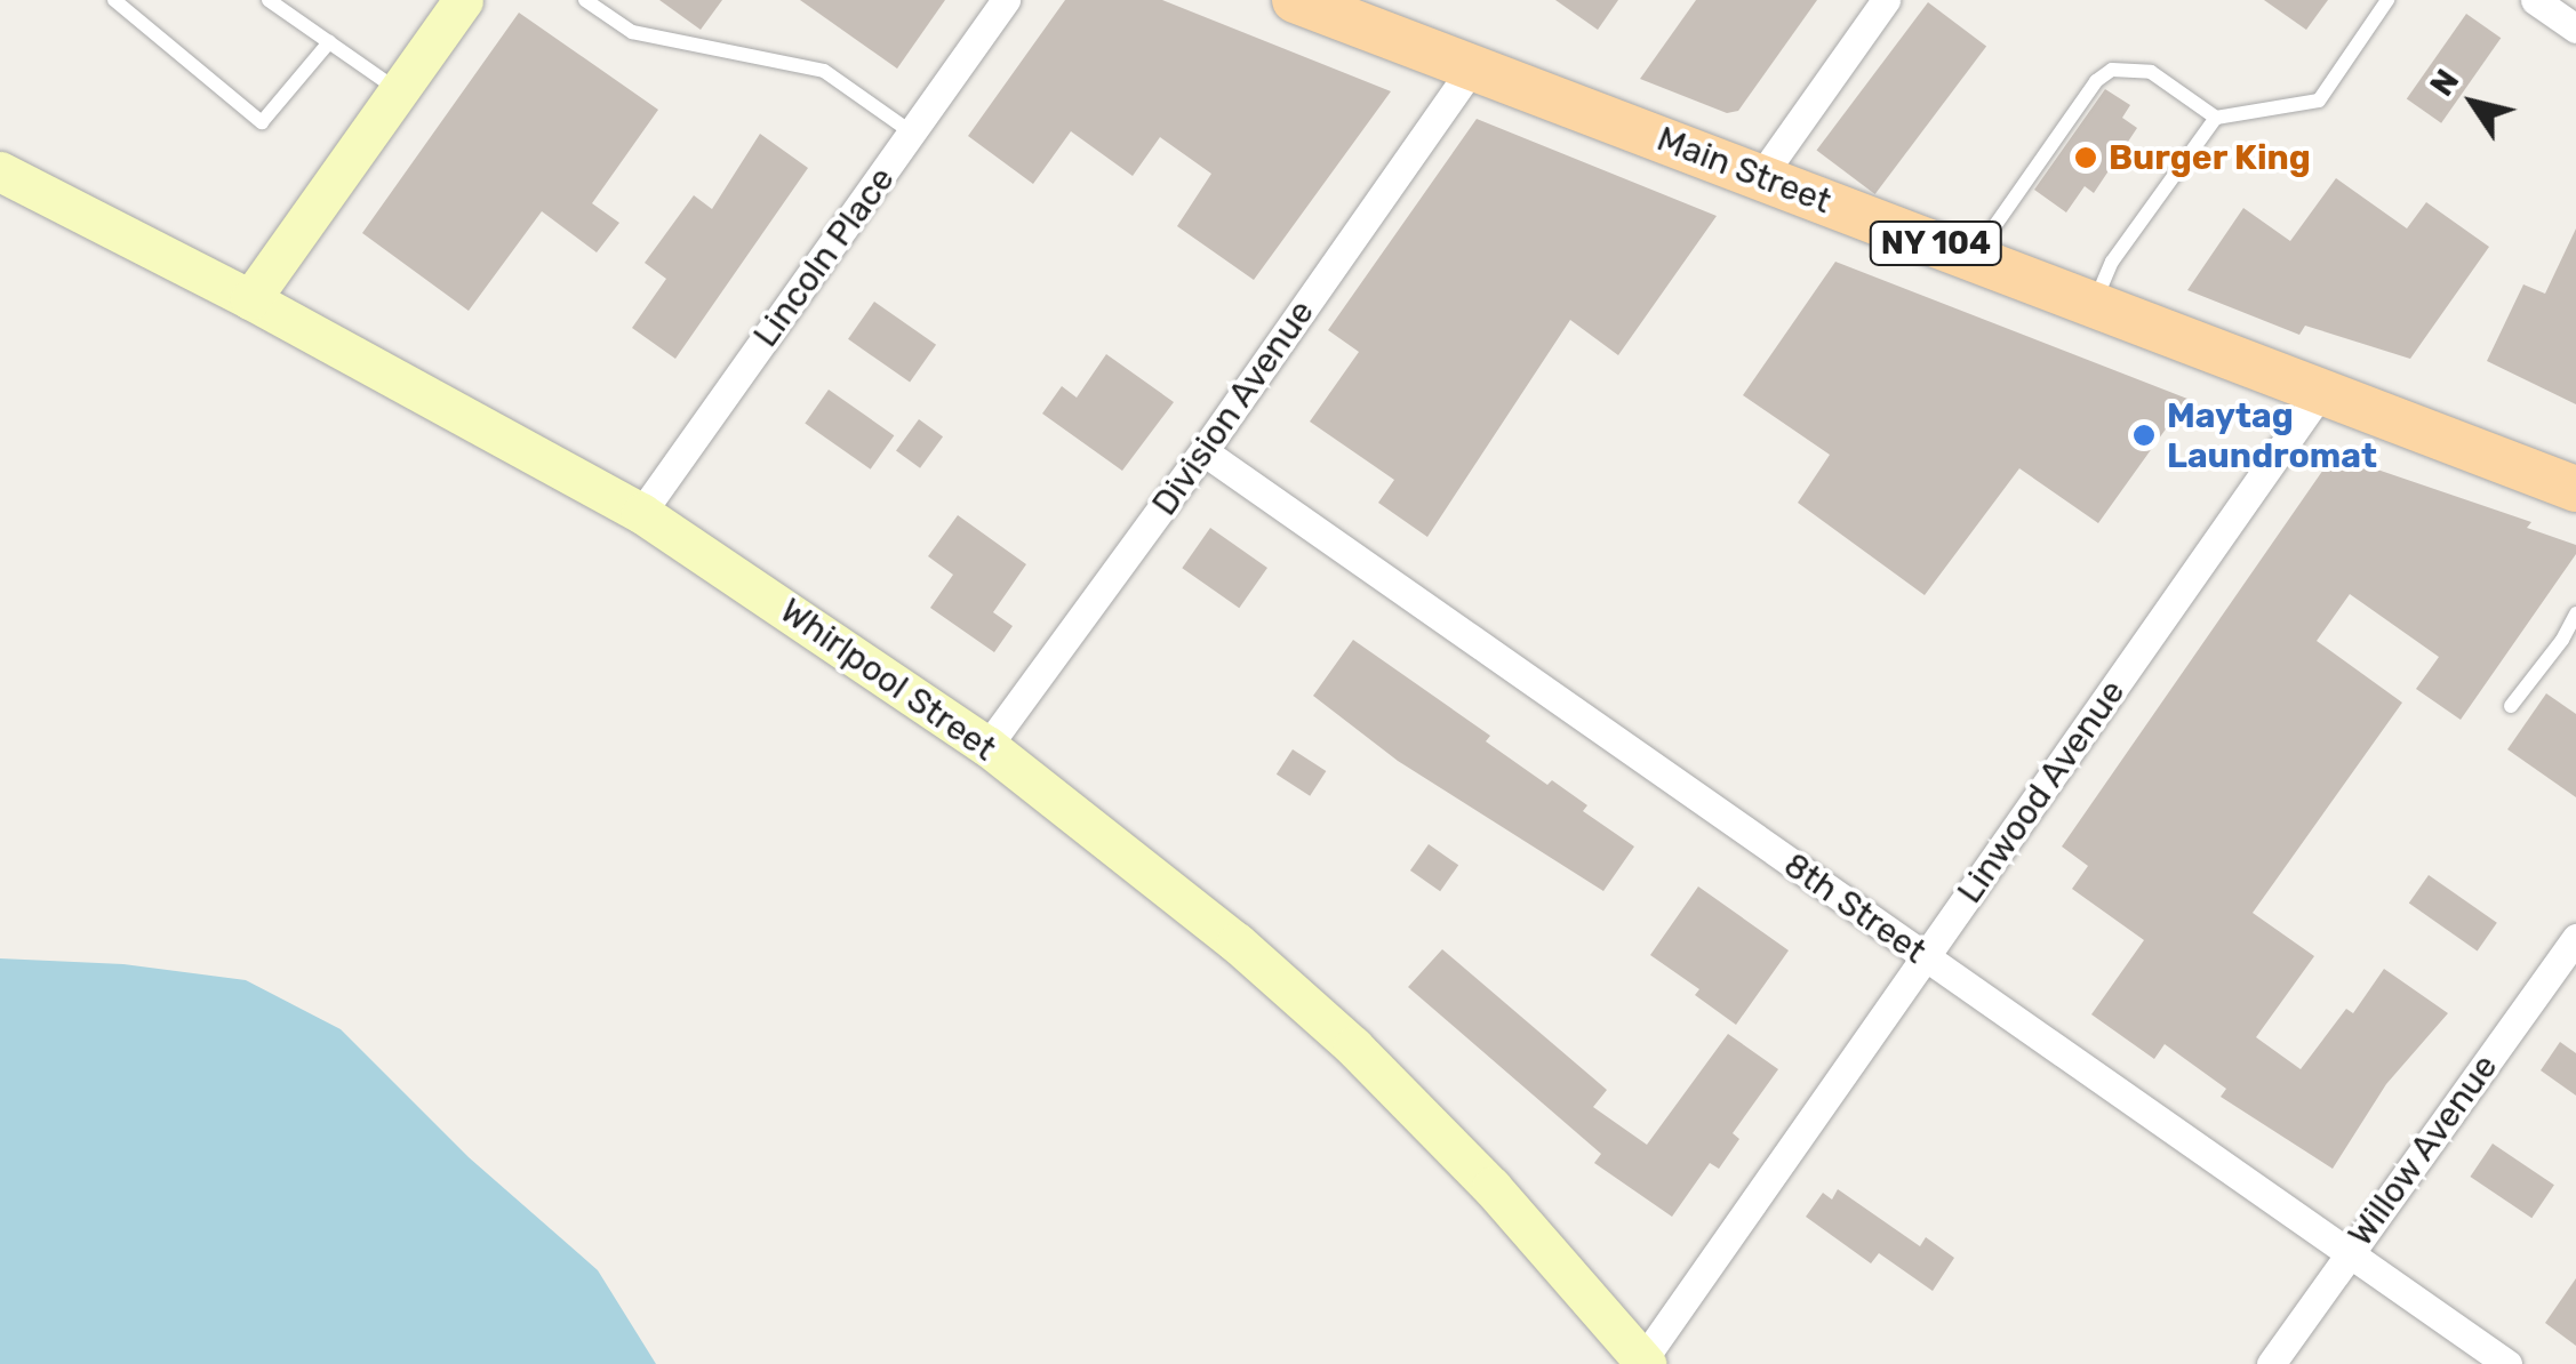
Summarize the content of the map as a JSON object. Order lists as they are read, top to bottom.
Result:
{
  "streets": {
    "main road": ["Main Street", "NY 104"],
    "street": [
      "Lincoln Place",
      "Division Avenue",
      "Whirlpool Street",
      "Linwood Avenue",
      "8th Street",
      "Willow Avenue"
    ]
  },
  "crossings": [
    ["Main Street", "Division Avenue"],
    ["Main Street", "Linwood Avenue"],
    ["Lincoln Place", "Whirlpool Street"],
    ["Division Avenue", "Whirlpool Street"],
    ["Division Avenue", "8th Street"],
    ["Whirlpool Street", "Linwood Avenue"],
    ["Linwood Avenue", "8th Street"],
    ["8th Street", "Willow Avenue"]
  ],
  "places": ["Burger King", "Maytag Laundromat"],
  "north": "top left"
}
